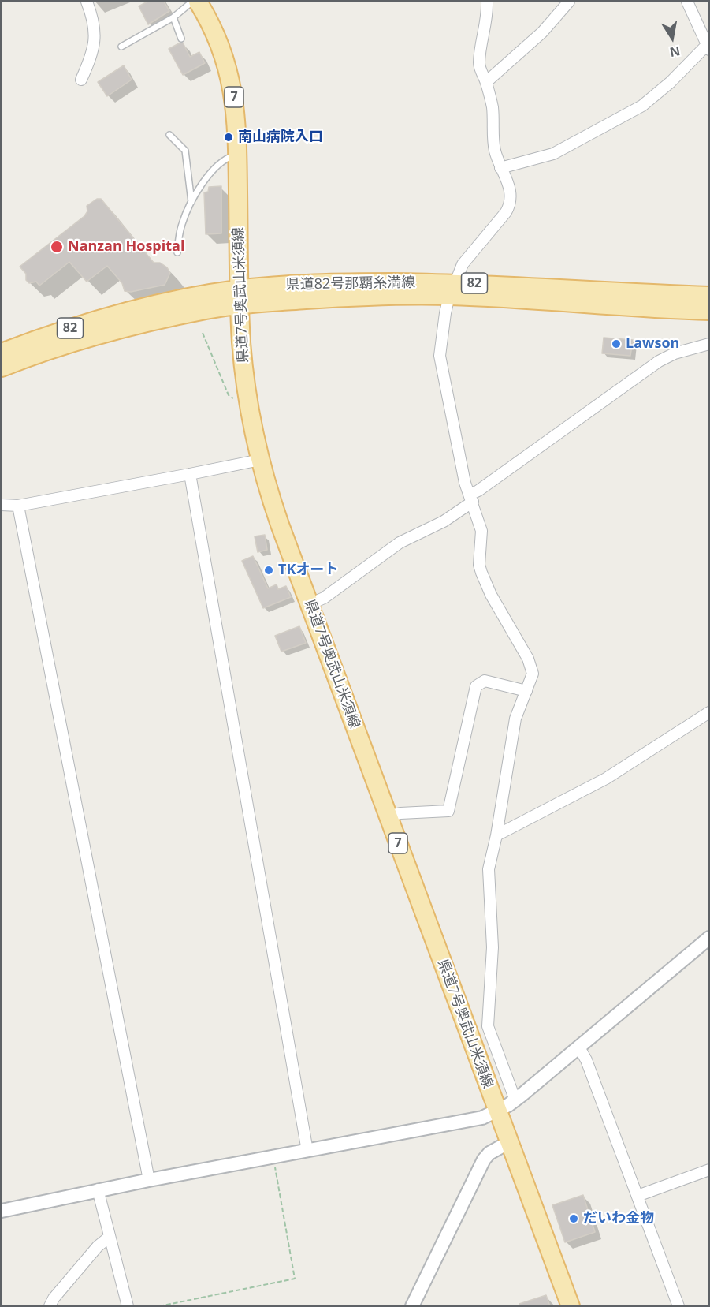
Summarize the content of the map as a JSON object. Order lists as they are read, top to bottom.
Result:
{
  "streets": {
    "main road": [
      "7",
      "82",
      "県道82号那覇糸満線",
      "県道7号奥武山米須線"
    ]
  },
  "crossings": [
    ["県道82号那覇糸満線", "県道7号奥武山米須線"]
  ],
  "places": [
    "南山病院入口",
    "Nanzan Hospital",
    "Lawson",
    "TKオート",
    "だいわ金物"
  ],
  "north": "bottom"
}
